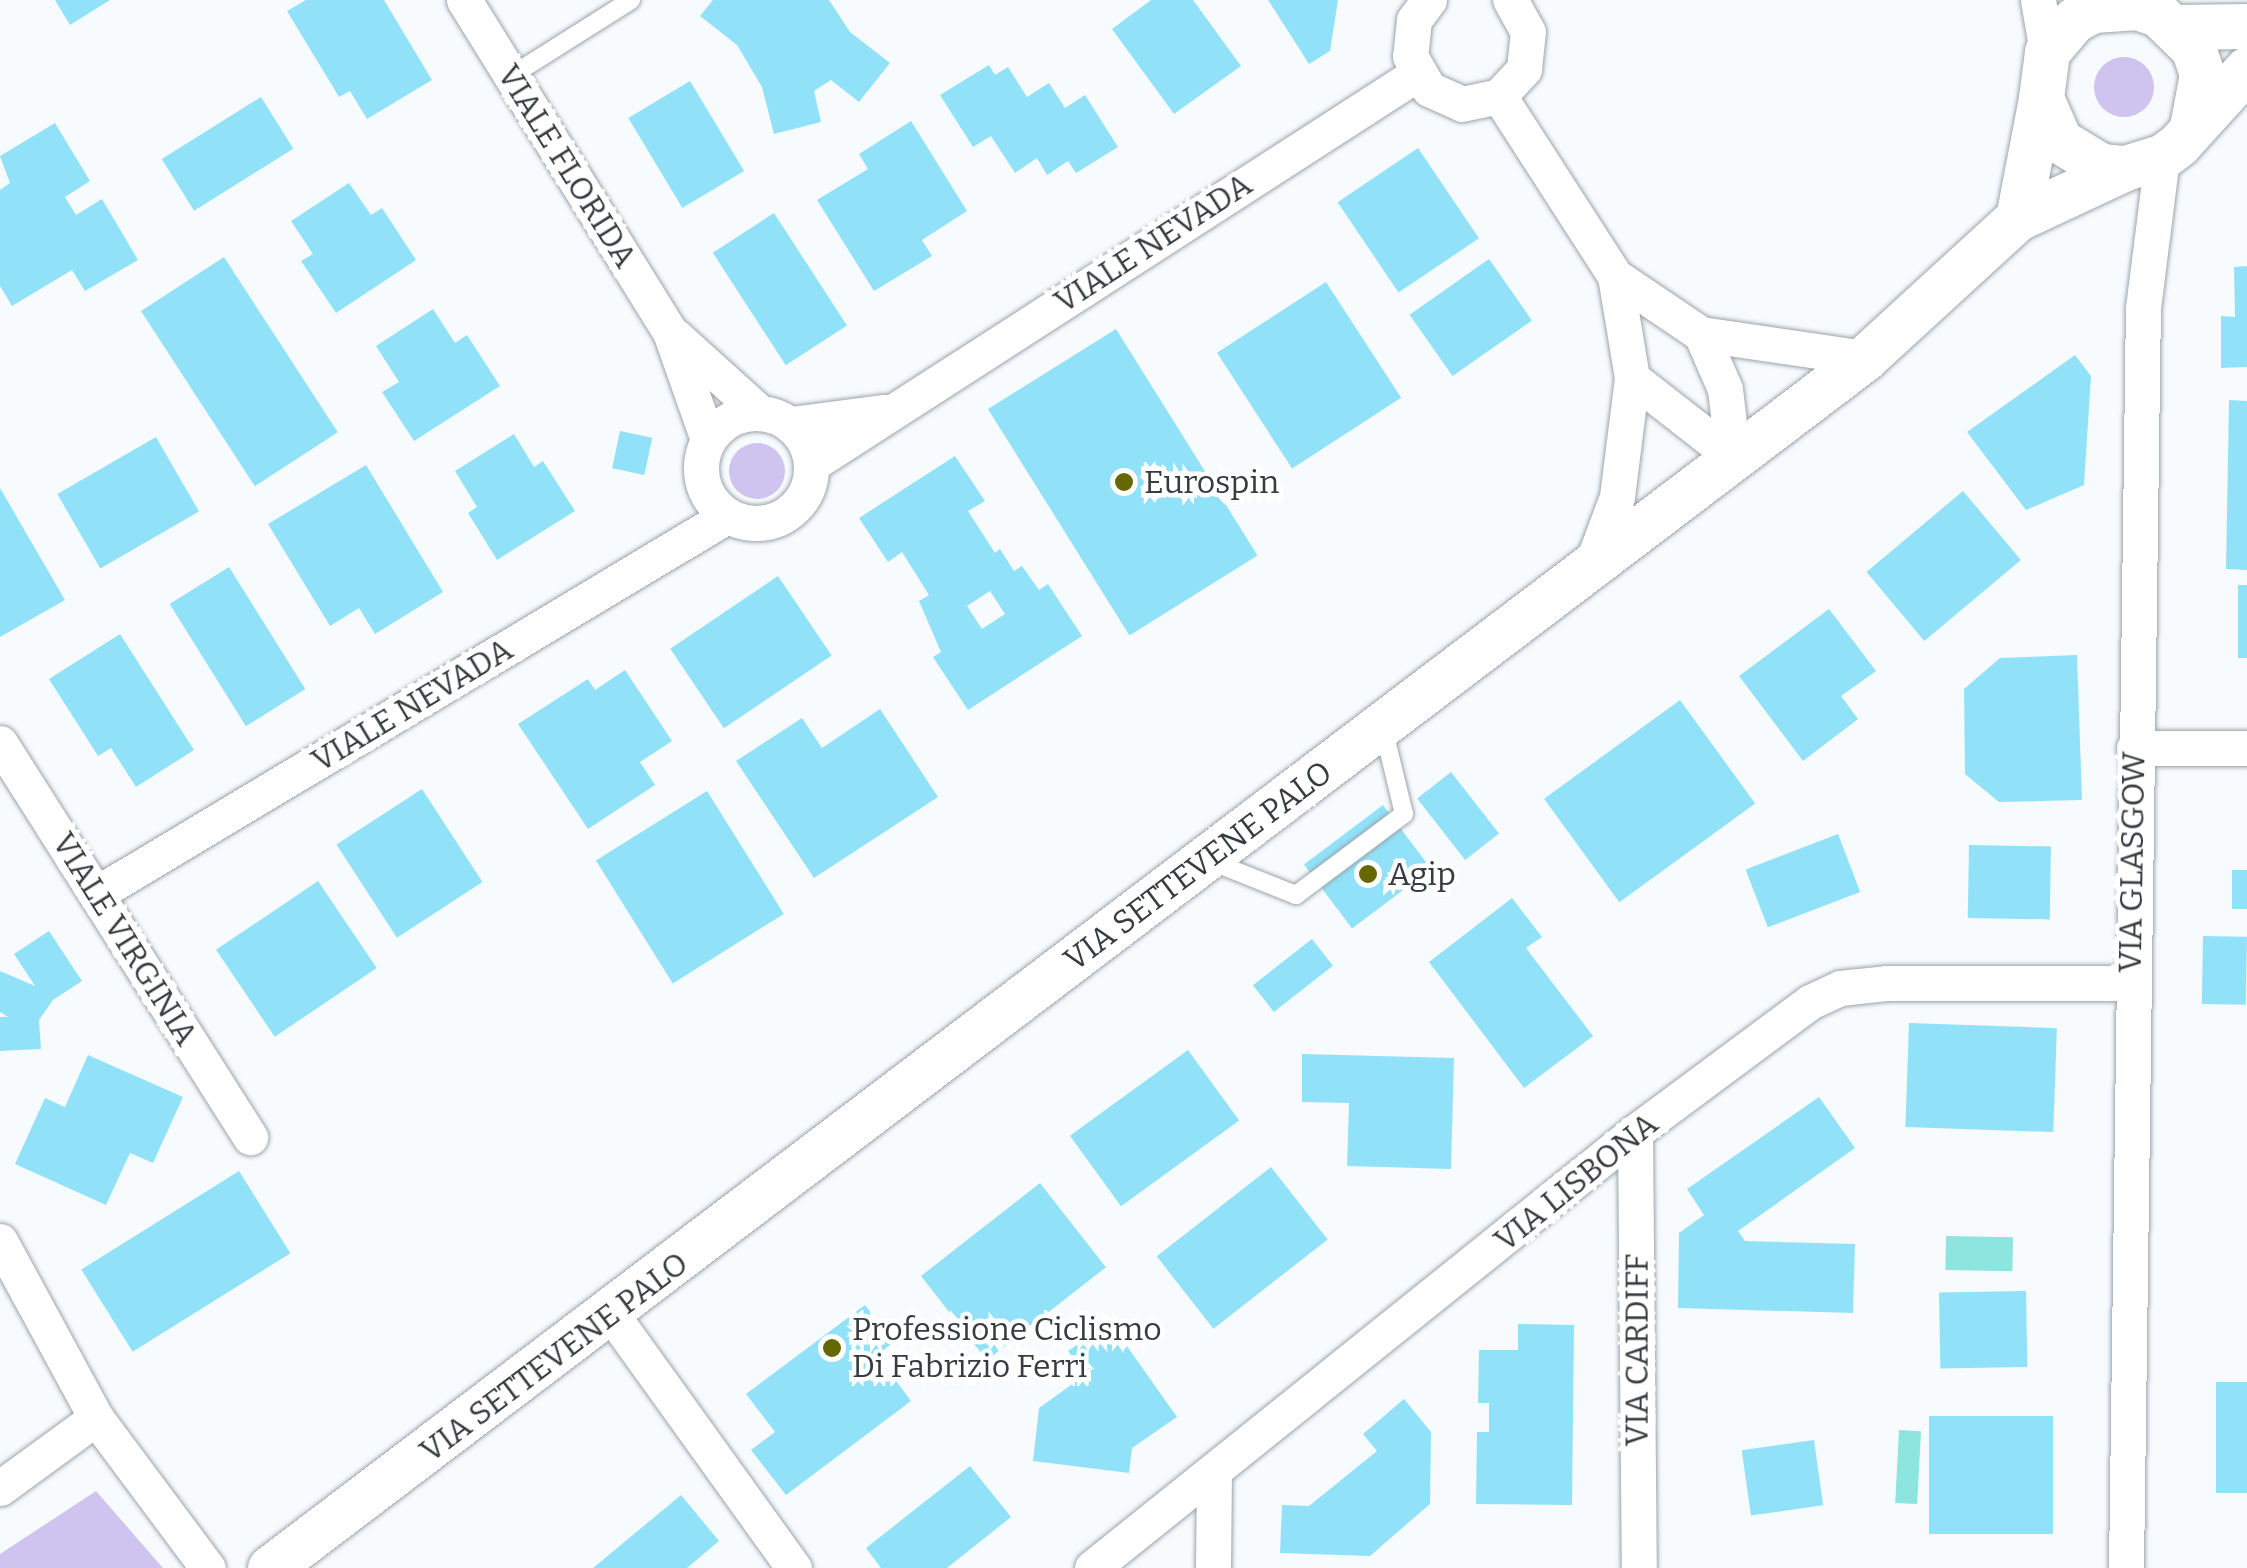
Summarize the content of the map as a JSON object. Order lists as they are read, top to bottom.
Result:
{
  "streets": {
    "street": [
      "VIALE FLORIDA",
      "VIALE NEVADA",
      "VIA GLASGOW",
      "VIA SETTEVENE PALO",
      "VIALE VIRGINIA",
      "VIA LISBONA",
      "VIA CARDIFF"
    ]
  },
  "crossings": [
    ["VIALE FLORIDA", "VIALE NEVADA"],
    ["VIALE NEVADA", "VIALE VIRGINIA"],
    ["VIA GLASGOW", "VIA SETTEVENE PALO"],
    ["VIA GLASGOW", "VIA LISBONA"],
    ["VIA LISBONA", "VIA CARDIFF"]
  ],
  "places": ["Eurospin", "Agip", "Professione Ciclismo Di Fabrizio Ferri"]
}
